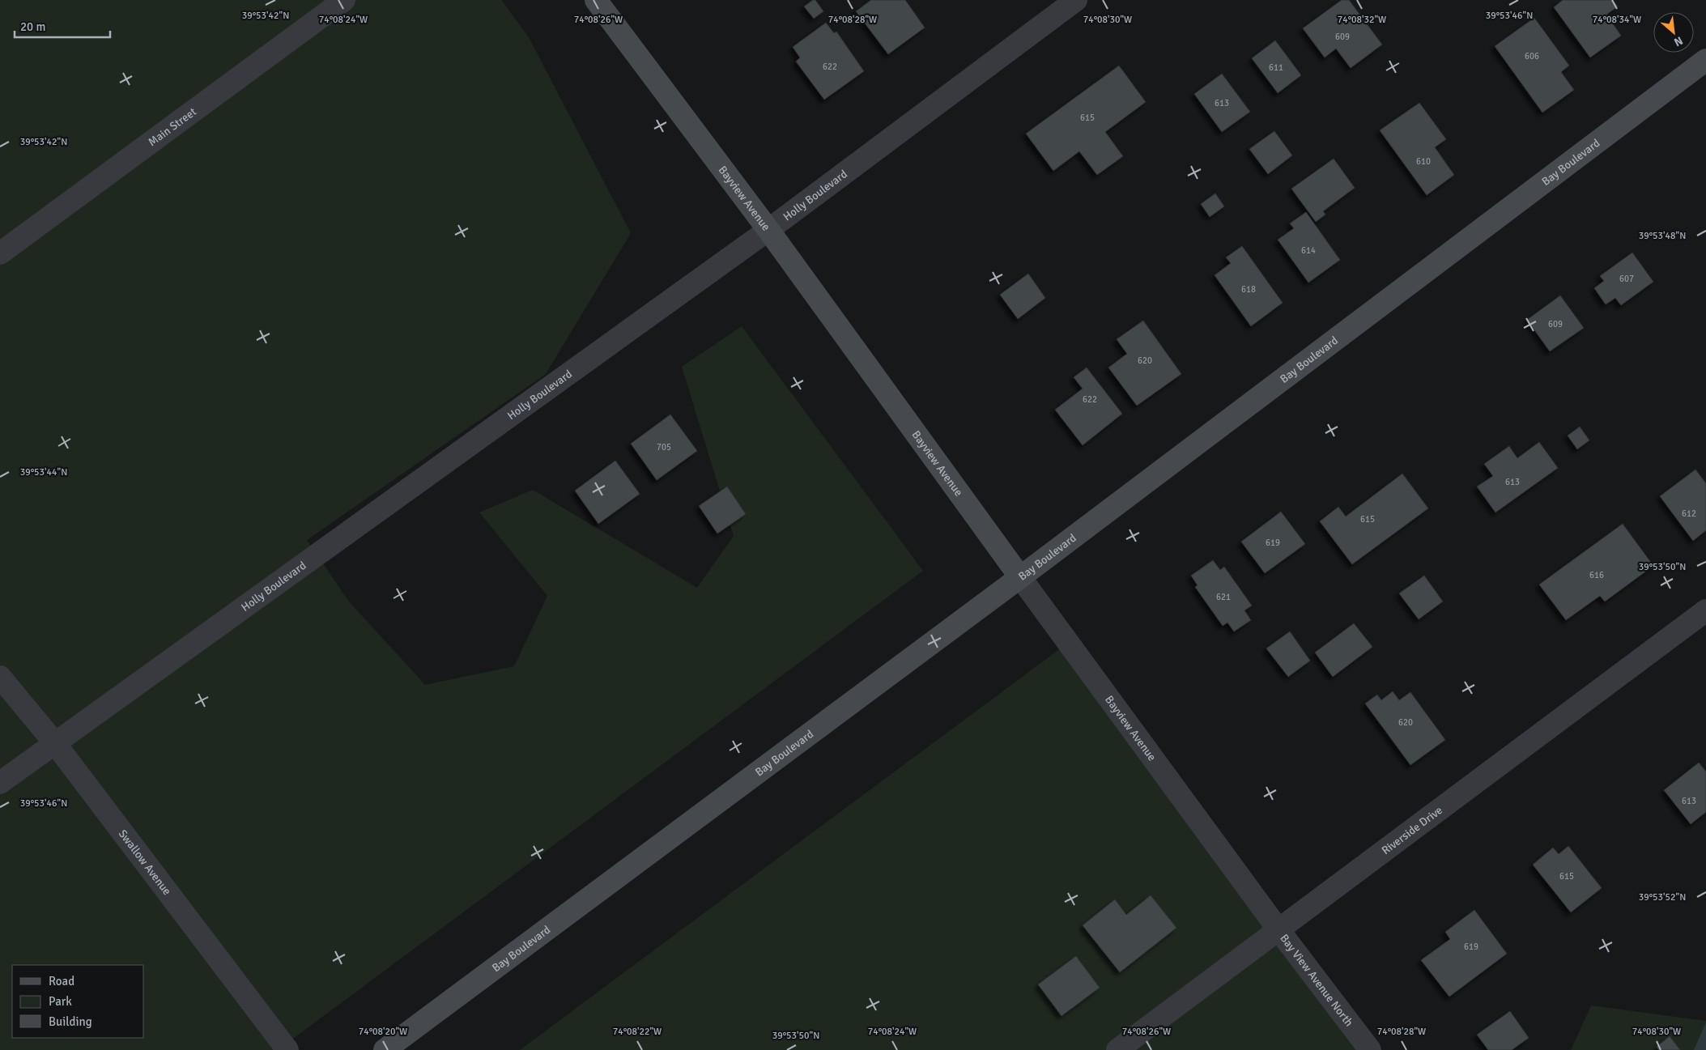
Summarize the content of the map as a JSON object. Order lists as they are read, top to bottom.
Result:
{
  "streets": {
    "main road": ["Bay Boulevard", "Bayview Avenue"],
    "street": [
      "Main Street",
      "Holly Boulevard",
      "Riverside Drive",
      "Swallow Avenue",
      "Bay View Avenue North"
    ]
  },
  "crossings": [
    ["Bay Boulevard", "Bayview Avenue"],
    ["Holly Boulevard", "Bayview Avenue"],
    ["Holly Boulevard", "Swallow Avenue"],
    ["Bayview Avenue", "Riverside Drive"],
    ["Bayview Avenue", "Bay View Avenue North"],
    ["Riverside Drive", "Bay View Avenue North"]
  ],
  "house_numbers": [
    "609",
    "606",
    "622",
    "611",
    "613",
    "615",
    "610",
    "614",
    "607",
    "618",
    "609",
    "620",
    "622",
    "705",
    "613",
    "612",
    "615",
    "619",
    "616",
    "621",
    "620",
    "613",
    "615",
    "619"
  ],
  "legend": ["Road", "Park", "Building"],
  "scale_bar": "20 m",
  "north": "bottom right",
  "coordinates": [
    "39°53'42\"N",
    "39°53'46\"N",
    "74°08'28\"W",
    "74°08'32\"W",
    "74°08'34\"W",
    "74°08'24\"W",
    "74°08'26\"W",
    "74°08'30\"W",
    "39°53'48\"N",
    "39°53'44\"N",
    "39°53'50\"N",
    "39°53'52\"N",
    "74°08'20\"W",
    "74°08'22\"W"
  ]
}
